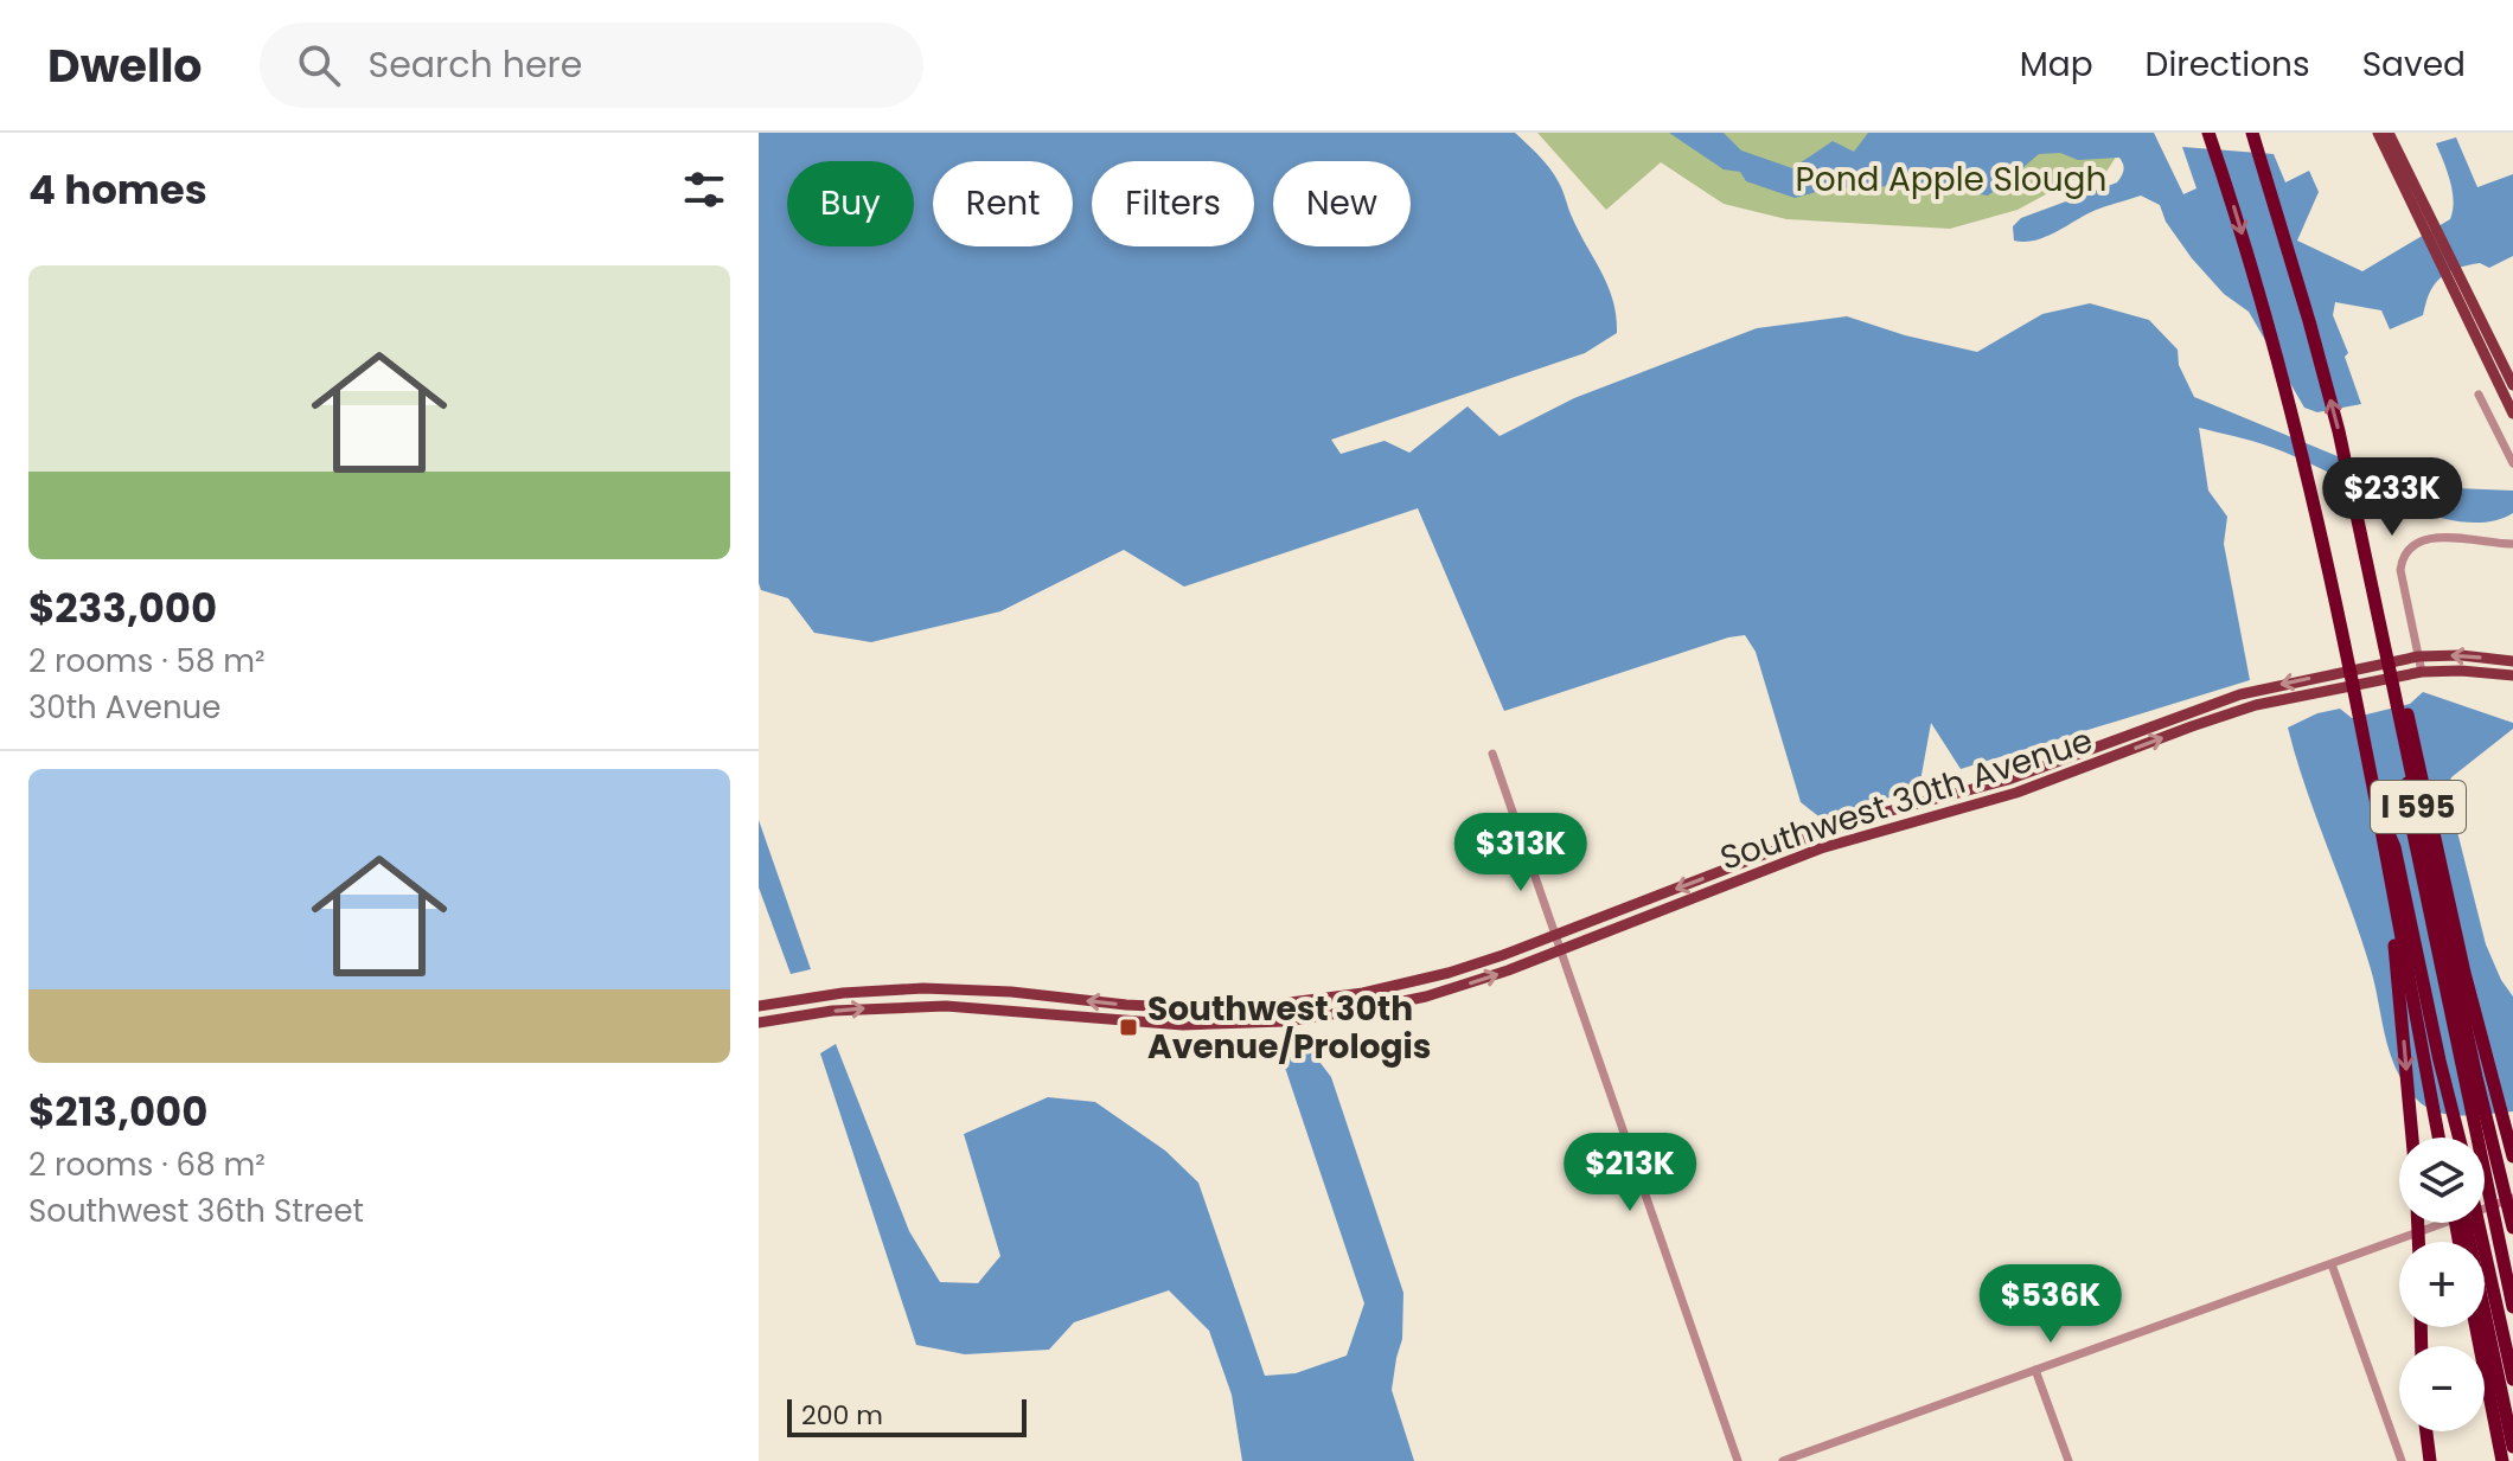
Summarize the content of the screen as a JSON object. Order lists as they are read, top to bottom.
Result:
{
  "streets": {
    "highway": ["I 595"],
    "main road": ["Southwest 30th Avenue"]
  },
  "parks": ["Pond Apple Slough"],
  "places": {
    "transit": ["Southwest 30th Avenue/Prologis"]
  },
  "scale_bar": "200 m",
  "page": {
    "header": "Dwello",
    "search": "Search here",
    "nav": ["Map", "Directions", "Saved"],
    "heading": "4 homes",
    "chip": [
      "Buy",
      "Rent",
      "Filters",
      "New"
    ],
    "list": [
      {
        "name": "$233,000",
        "note": "2 rooms · 58 m² · 30th Avenue"
      },
      {
        "name": "$213,000",
        "note": "2 rooms · 68 m² · Southwest 36th Street"
      }
    ],
    "price": [
      "$233K",
      "$313K",
      "$213K",
      "$536K"
    ],
    "map_buttons": ["+", "−"],
    "scale": "200 m"
  }
}
